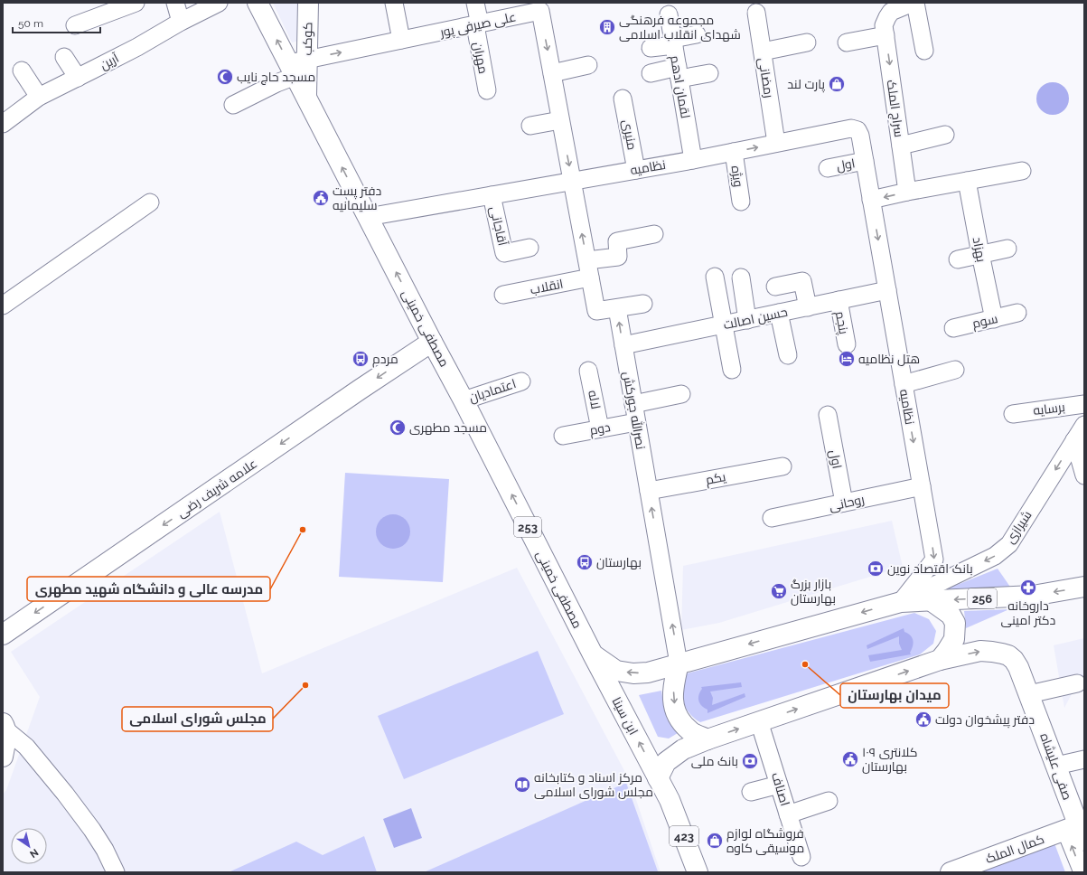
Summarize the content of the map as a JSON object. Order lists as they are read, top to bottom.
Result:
{
  "streets": {
    "main road": [
      "کوکب",
      "مصطفی خمینی",
      "علامه شریف رضی",
      "253",
      "256",
      "ابن سینا",
      "صفی علیشاه",
      "423",
      "کمال الملک"
    ],
    "street": [
      "علی صیرفی پور",
      "مهران",
      "آرین",
      "رمضانی",
      "لقمان ادهم",
      "سراج الملک",
      "منیری",
      "اول",
      "نظامیه",
      "ویژه",
      "آقاجانی",
      "بهزاد",
      "انقلاب",
      "حسین اصالت",
      "سوم",
      "پنجم",
      "اعتمادیان",
      "لاله",
      "برسایه",
      "نصرالله جورکش",
      "دوم",
      "یکم",
      "روحانی",
      "شیرازی",
      "اصناف"
    ]
  },
  "crossings": [
    ["علی صیرفی پور", "کوکب"],
    ["علی صیرفی پور", "مهران"],
    ["علی صیرفی پور", "نظامیه"],
    ["کوکب", "مصطفی خمینی"],
    ["رمضانی", "نظامیه"],
    ["لقمان ادهم", "نظامیه"],
    ["منیری", "نظامیه"],
    ["اول", "نظامیه"],
    ["اول", "روحانی"],
    ["نظامیه", "ویژه"],
    ["نظامیه", "آقاجانی"],
    ["نظامیه", "حسین اصالت"],
    ["نظامیه", "مصطفی خمینی"],
    ["نظامیه", "روحانی"],
    ["نظامیه", "شیرازی"],
    ["بهزاد", "سوم"],
    ["حسین اصالت", "پنجم"],
    ["حسین اصالت", "نصرالله جورکش"],
    ["مصطفی خمینی", "اعتمادیان"],
    ["مصطفی خمینی", "علامه شریف رضی"],
    ["مصطفی خمینی", "ابن سینا"],
    ["لاله", "دوم"],
    ["نصرالله جورکش", "دوم"],
    ["نصرالله جورکش", "یکم"],
    ["ابن سینا", "423"],
    ["صفی علیشاه", "کمال الملک"]
  ],
  "one_way": [
    "سراج الملک",
    "مصطفی خمینی",
    "علامه شریف رضی",
    "شیرازی",
    "ابن سینا"
  ],
  "places": {
    "building": ["مجموعه فرهنگی شهدای انقلاب اسلامی"],
    "mosque": ["مسجد حاج نایب", "مسجد مطهری"],
    "shop": ["پارت لند", "فروشگاه لوازم موسیقی کاوه"],
    "public building": ["دفتر پست سلیمانیه", "دفتر پیشخوان دولت", "کلانتری ۱۰۹ بهارستان"],
    "bus stop": ["مردم", "بهارستان"],
    "hotel": ["هتل نظامیه"],
    "other": ["مدرسه عالی و دانشگاه شهید مطهری", "میدان بهارستان", "مجلس شورای اسلامی"],
    "bank": ["بانک اقتصاد نوین", "بانک ملی"],
    "pharmacy": ["داروخانه دکتر امینی"],
    "supermarket": ["بازار بزرگ بهارستان"],
    "library": ["مرکز اسناد و کتابخانه مجلس شورای اسلامی"]
  },
  "scale_bar": "50 m",
  "north": "bottom right"
}
